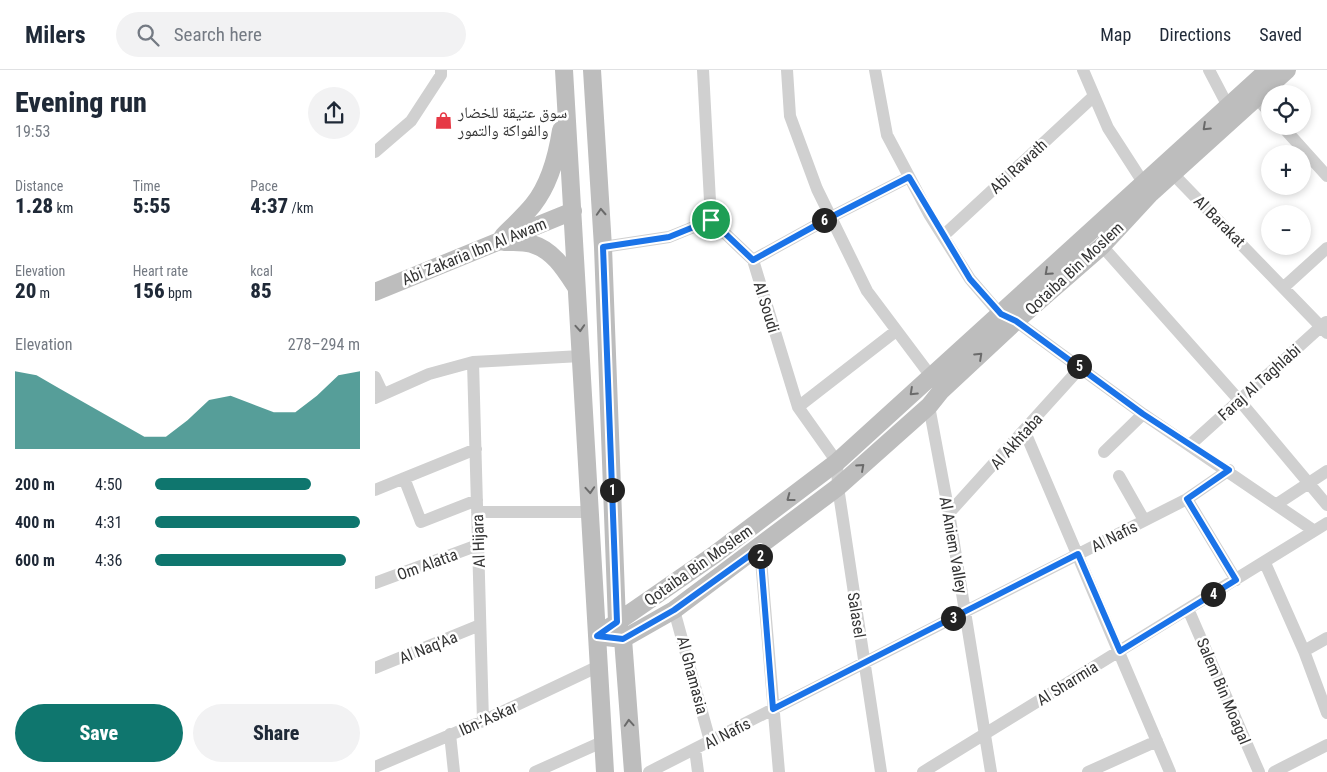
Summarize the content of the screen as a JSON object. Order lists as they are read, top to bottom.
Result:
{
  "streets": {
    "street": [
      "Abi Rawath",
      "Al Barakat",
      "Abi Zakaria Ibn Al Awam",
      "Qotaiba Bin Moslem",
      "Al Soudi",
      "Faraj Al Taghlabi",
      "Al Akhtaba",
      "Al Nafis",
      "Al Hijara",
      "Al Aniem Valley",
      "Om Alatta",
      "Salasel",
      "Al Naq'Aa",
      "Al Ghamasia",
      "Al Sharmia",
      "Salem Bin Moagal",
      "Ibn-'Askar"
    ]
  },
  "crossings": [
    ["Al Barakat", "Qotaiba Bin Moslem"],
    ["Al Barakat", "Faraj Al Taghlabi"],
    ["Qotaiba Bin Moslem", "Al Soudi"],
    ["Qotaiba Bin Moslem", "Al Aniem Valley"],
    ["Qotaiba Bin Moslem", "Salasel"],
    ["Qotaiba Bin Moslem", "Al Ghamasia"],
    ["Al Akhtaba", "Al Aniem Valley"],
    ["Al Nafis", "Al Aniem Valley"],
    ["Al Nafis", "Salasel"],
    ["Al Nafis", "Al Ghamasia"],
    ["Al Hijara", "Om Alatta"],
    ["Al Hijara", "Al Naq'Aa"],
    ["Al Hijara", "Ibn-'Askar"],
    ["Al Aniem Valley", "Al Sharmia"],
    ["Al Sharmia", "Salem Bin Moagal"]
  ],
  "places": {
    "shop": ["سوق عتيقة للخضار والفواكة والتمور"]
  },
  "page": {
    "header": "Milers",
    "search": "Search here",
    "nav": ["Map", "Directions", "Saved"],
    "heading": ["Evening run", "19:53"],
    "map_buttons": ["+", "−"],
    "stats": [
      ["Distance", "1.28 km"],
      ["Time", "5:55"],
      ["Pace", "4:37 /km"],
      ["Elevation", "20 m"],
      ["Heart rate", "156 bpm"],
      ["kcal", "85"]
    ],
    "pins": [
      "6",
      "5",
      "1",
      "2",
      "4",
      "3"
    ],
    "chart": ["Elevation", "278–294 m"],
    "list": [
      {
        "name": "200 m",
        "note": "4:50"
      },
      {
        "name": "400 m",
        "note": "4:31"
      },
      {
        "name": "600 m",
        "note": "4:36"
      }
    ],
    "buttons": ["Save", "Share"]
  }
}
